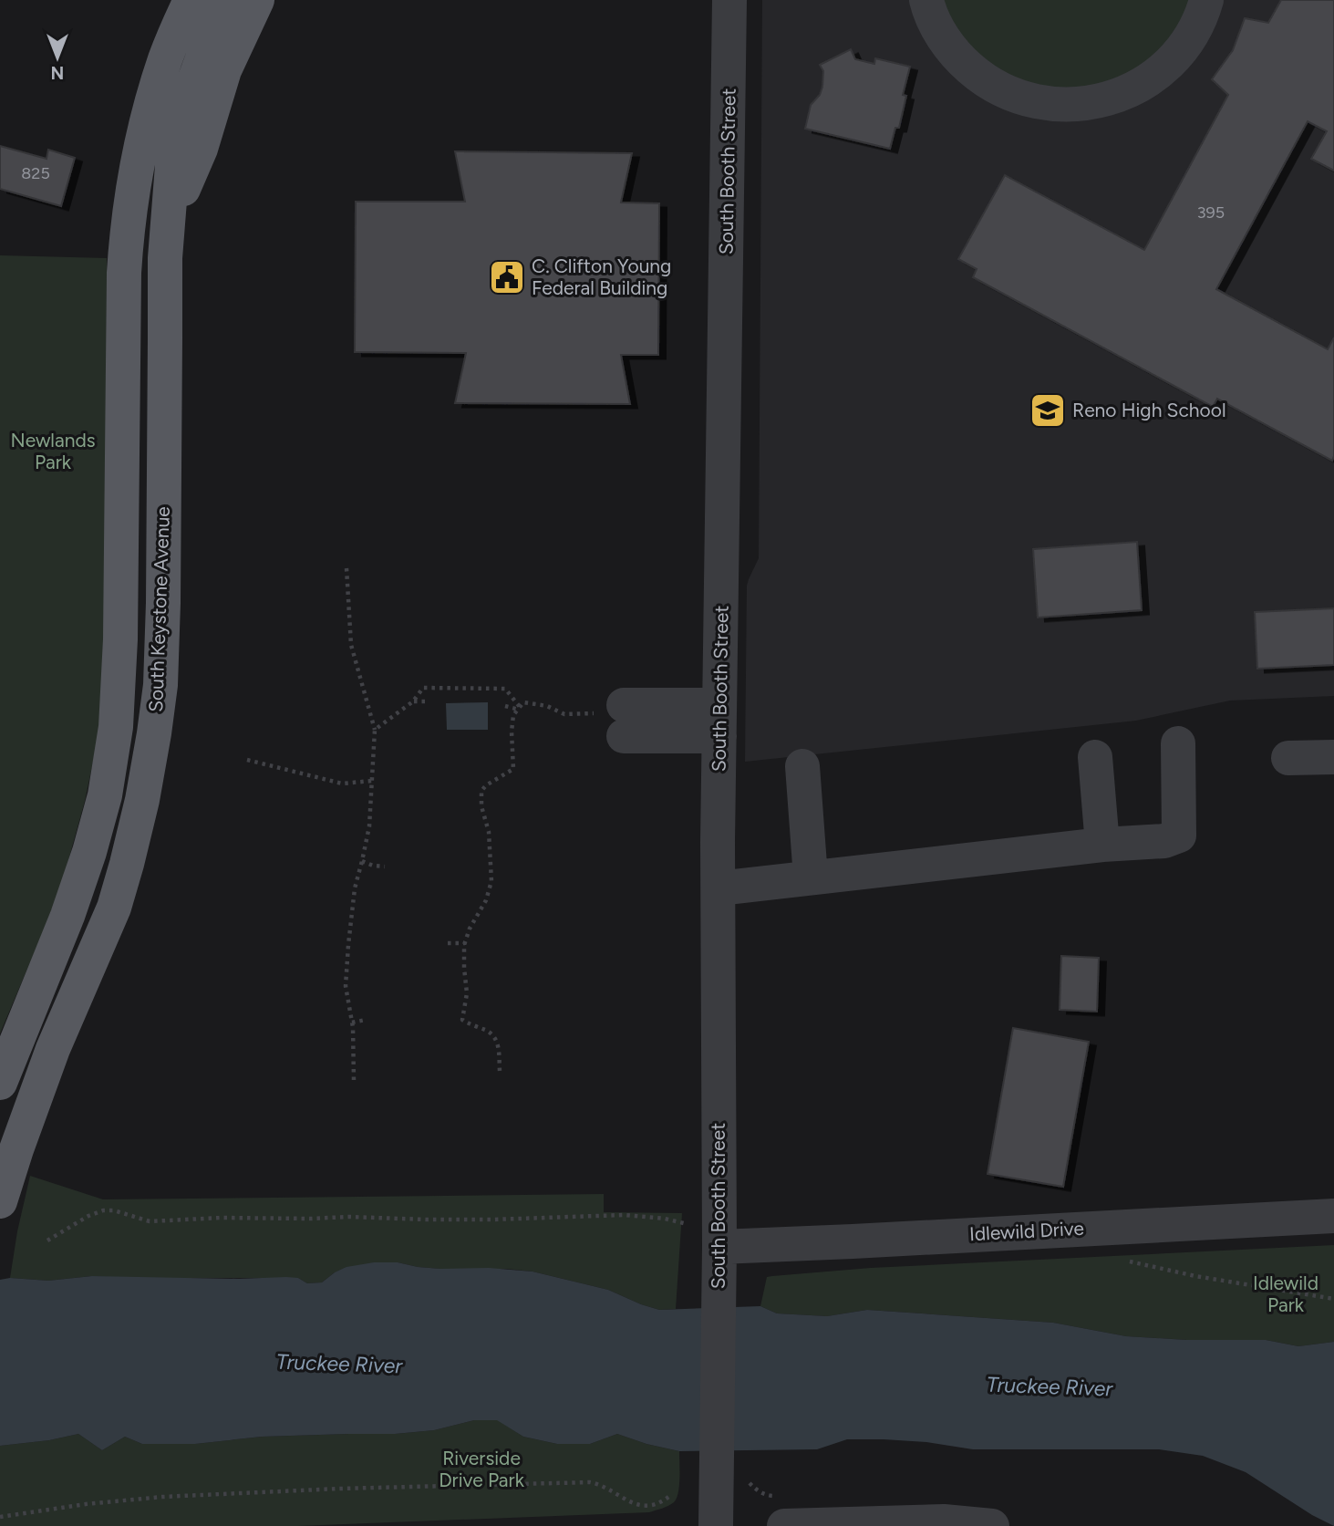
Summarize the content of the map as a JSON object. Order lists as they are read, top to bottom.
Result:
{
  "streets": {
    "main road": ["South Keystone Avenue"],
    "street": ["South Booth Street", "Idlewild Drive"]
  },
  "crossings": [
    ["South Booth Street", "Idlewild Drive"]
  ],
  "water": ["Truckee River"],
  "parks": ["Newlands Park", "Idlewild Park", "Riverside Drive Park"],
  "places": {
    "public building": ["C. Clifton Young Federal Building"],
    "school or university": ["Reno High School"]
  },
  "house_numbers": ["825", "395"],
  "north": "bottom"
}
